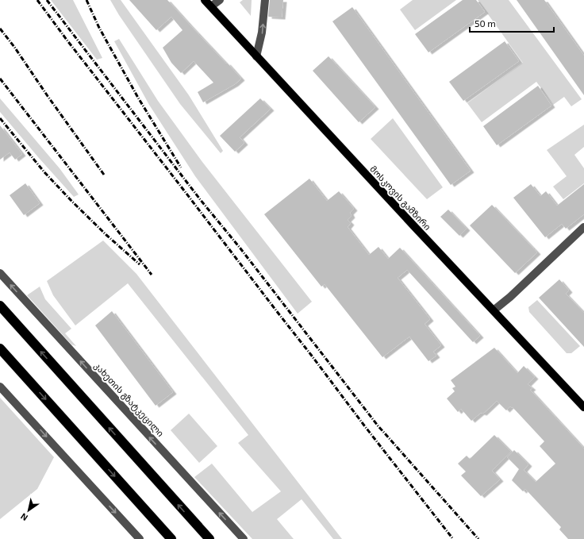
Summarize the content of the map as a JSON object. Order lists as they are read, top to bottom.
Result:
{
  "streets": {
    "main road": ["მოსკოვის გამზირი"],
    "street": ["კახეთის გზატკეცილი"]
  },
  "one_way": ["კახეთის გზატკეცილი"],
  "scale_bar": "50 m",
  "north": "bottom left"
}
